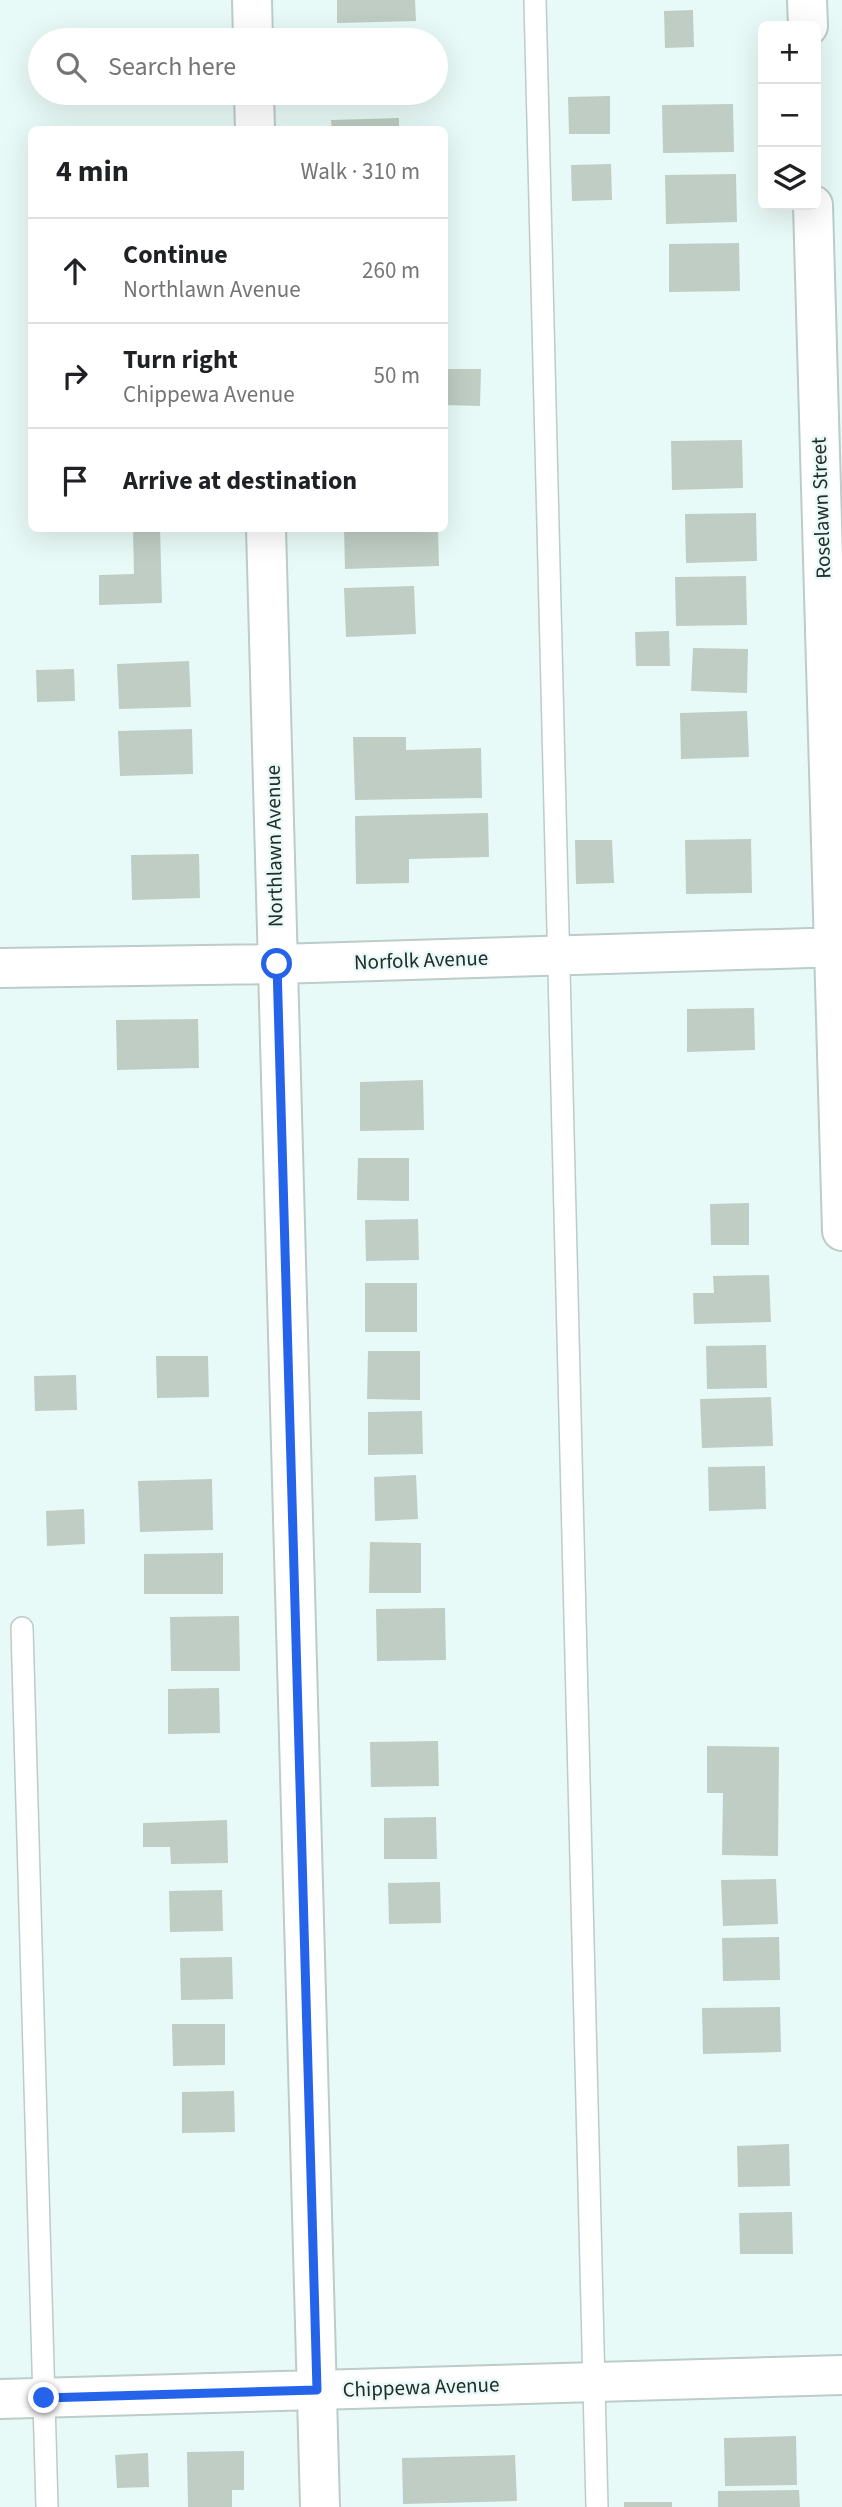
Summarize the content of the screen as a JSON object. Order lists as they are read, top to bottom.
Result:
{
  "streets": {
    "street": [
      "Roselawn Street",
      "Northlawn Avenue",
      "Norfolk Avenue",
      "Chippewa Avenue"
    ]
  },
  "crossings": [
    ["Roselawn Street", "Norfolk Avenue"],
    ["Northlawn Avenue", "Norfolk Avenue"],
    ["Northlawn Avenue", "Chippewa Avenue"]
  ],
  "page": {
    "map_buttons": ["+", "−"],
    "search": "Search here",
    "heading": ["4 min", "Walk · 310 m"],
    "list": [
      ["Continue", "Northlawn Avenue", "260 m"],
      ["Turn right", "Chippewa Avenue", "50 m"],
      "Arrive at destination"
    ]
  }
}
